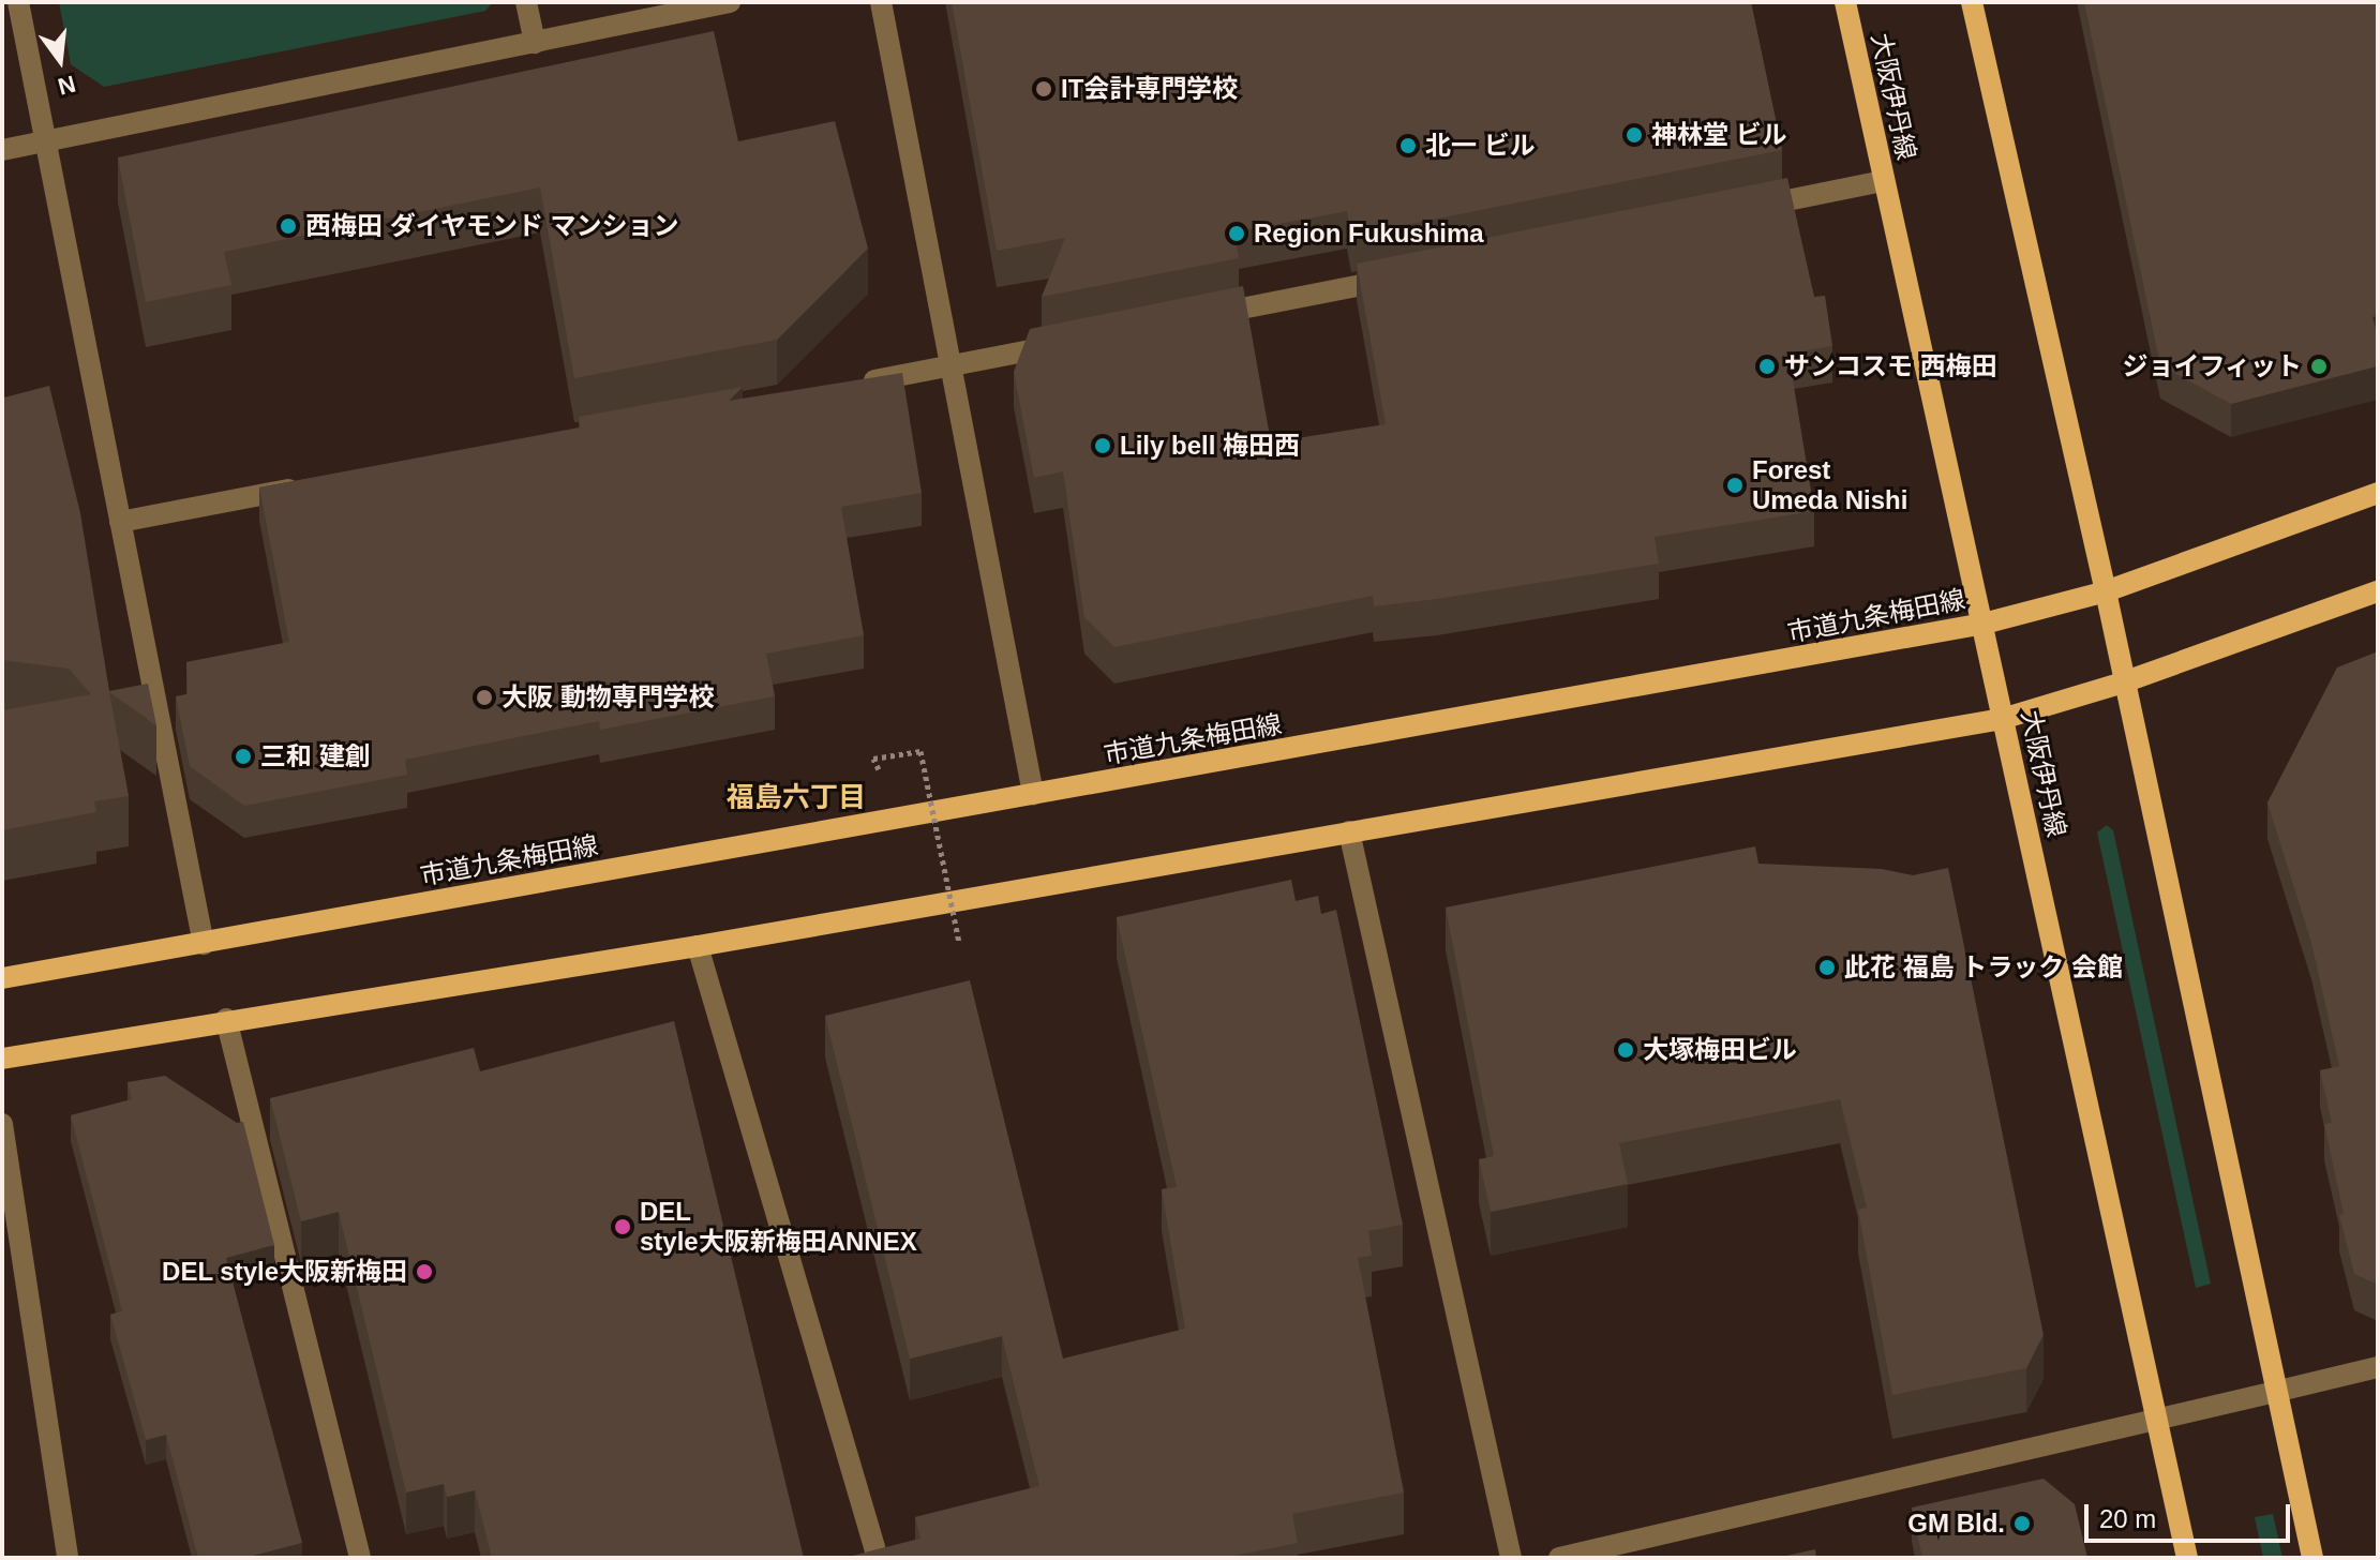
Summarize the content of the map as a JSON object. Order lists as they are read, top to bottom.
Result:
{
  "streets": {
    "main road": ["大阪伊丹線", "市道九条梅田線"]
  },
  "crossings": [
    ["大阪伊丹線", "市道九条梅田線"]
  ],
  "districts": ["福島六丁目"],
  "places": [
    "IT会計専門学校",
    "神林堂 ビル",
    "北一 ビル",
    "西梅田 ダイヤモンド マンション",
    "Region Fukushima",
    "サンコスモ 西梅田",
    "ジョイフィット",
    "Lily bell 梅田西",
    "Forest Umeda Nishi",
    "大阪 動物専門学校",
    "三和 建創",
    "此花 福島 トラック 会館",
    "大塚梅田ビル",
    "DEL style大阪新梅田ANNEX",
    "DEL style大阪新梅田",
    "GM Bld."
  ],
  "scale_bar": "20 m",
  "north": "bottom"
}
